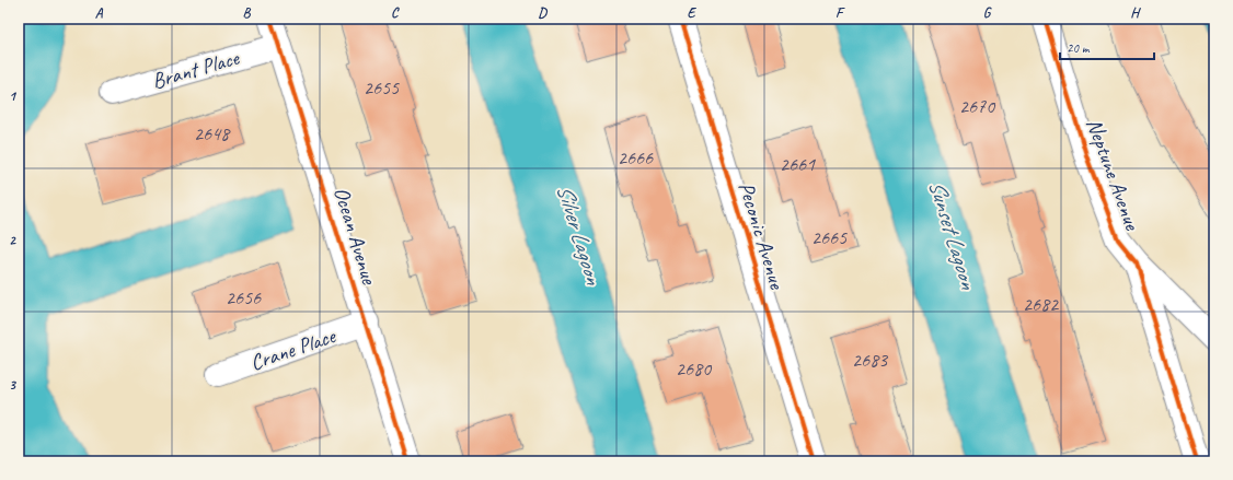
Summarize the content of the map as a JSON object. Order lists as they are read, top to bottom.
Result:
{
  "streets": {
    "street": [
      "Brant Place",
      "Neptune Avenue",
      "Ocean Avenue",
      "Peconic Avenue",
      "Crane Place"
    ]
  },
  "crossings": [
    ["Brant Place", "Ocean Avenue"],
    ["Ocean Avenue", "Crane Place"]
  ],
  "water": ["Silver Lagoon", "Sunset Lagoon"],
  "house_numbers": [
    "2655",
    "2670",
    "2648",
    "2666",
    "2661",
    "2665",
    "2656",
    "2682",
    "2683",
    "2680"
  ],
  "scale_bar": "20 m",
  "grid": {
    "columns": [
      "A",
      "B",
      "C",
      "D",
      "E",
      "F",
      "G",
      "H"
    ],
    "rows": ["1", "2", "3"]
  }
}
